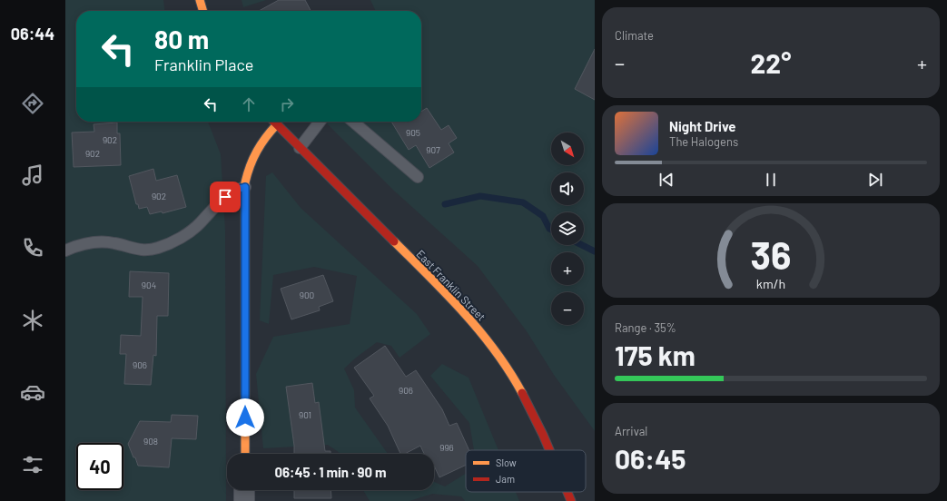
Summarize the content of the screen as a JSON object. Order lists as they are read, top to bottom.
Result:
{
  "streets": {
    "main road": ["East Franklin Street"]
  },
  "house_numbers": [
    "905",
    "902",
    "907",
    "902",
    "902",
    "904",
    "900",
    "906",
    "906",
    "901",
    "908",
    "996"
  ],
  "legend": ["Slow", "Jam"],
  "north": "bottom right",
  "page": {
    "tabs": "06:44",
    "tile": [
      "Climate",
      ["Range · 35%", "175 km"],
      ["Arrival", "06:45"]
    ],
    "turn": ["80 m", "Franklin Place"],
    "heat": ["−", "22°", "+"],
    "song": ["Night Drive", "The Halogens"],
    "map_buttons": ["+", "−"],
    "limit": "40",
    "trip": "06:45 · 1 min · 90 m",
    "gauge": ["36", "km/h"]
  }
}
